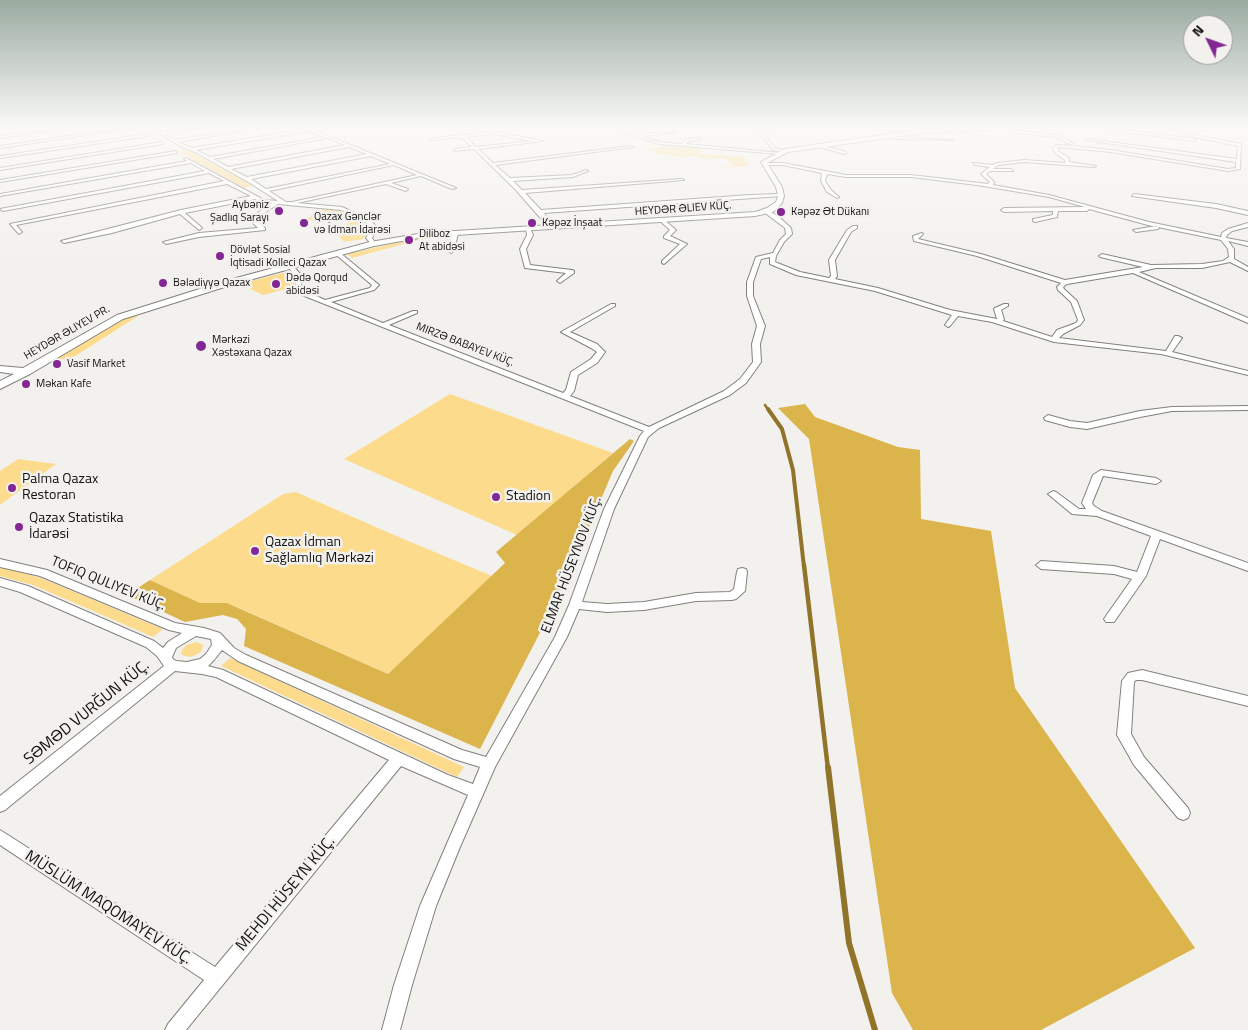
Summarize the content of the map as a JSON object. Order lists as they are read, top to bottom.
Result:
{
  "streets": {
    "main road": ["HEYDƏR ƏLIEV KÜÇ.", "HEYDƏR ƏLIYEV PR."],
    "street": [
      "MIRZƏ BABAYEV KÜÇ.",
      "ELMAR HÜSEYNOV KÜÇ.",
      "TOFIQ QULIYEV KÜÇ.",
      "SƏMƏD VURĞUN KÜÇ.",
      "MEHDI HÜSEYN KÜÇ.",
      "MÜSLÜM MAQOMAYEV KÜÇ."
    ]
  },
  "crossings": [
    ["HEYDƏR ƏLIEV KÜÇ.", "HEYDƏR ƏLIYEV PR."],
    ["HEYDƏR ƏLIEV KÜÇ.", "MIRZƏ BABAYEV KÜÇ."],
    ["MIRZƏ BABAYEV KÜÇ.", "ELMAR HÜSEYNOV KÜÇ."],
    ["MEHDI HÜSEYN KÜÇ.", "MÜSLÜM MAQOMAYEV KÜÇ."]
  ],
  "places": [
    "Aybəniz Şadlıq Sarayı",
    "Kəpəz Ət Dükanı",
    "Qazax Gənclər və İdman İdarəsi",
    "Kəpəz İnşaat",
    "Diliboz At abidəsi",
    "Dövlət Sosial İqtisadi Kolleci Qazax",
    "Bələdiyyə Qazax",
    "Dədə Qorqud abidəsi",
    "Mərkəzi Xəstəxana Qazax",
    "Vasif Market",
    "Məkan Kafe",
    "Palma Qazax Restoran",
    "Stadion",
    "Qazax Statistika İdarəsi",
    "Qazax İdman Sağlamlıq Mərkəzi"
  ],
  "north": "top left"
}
